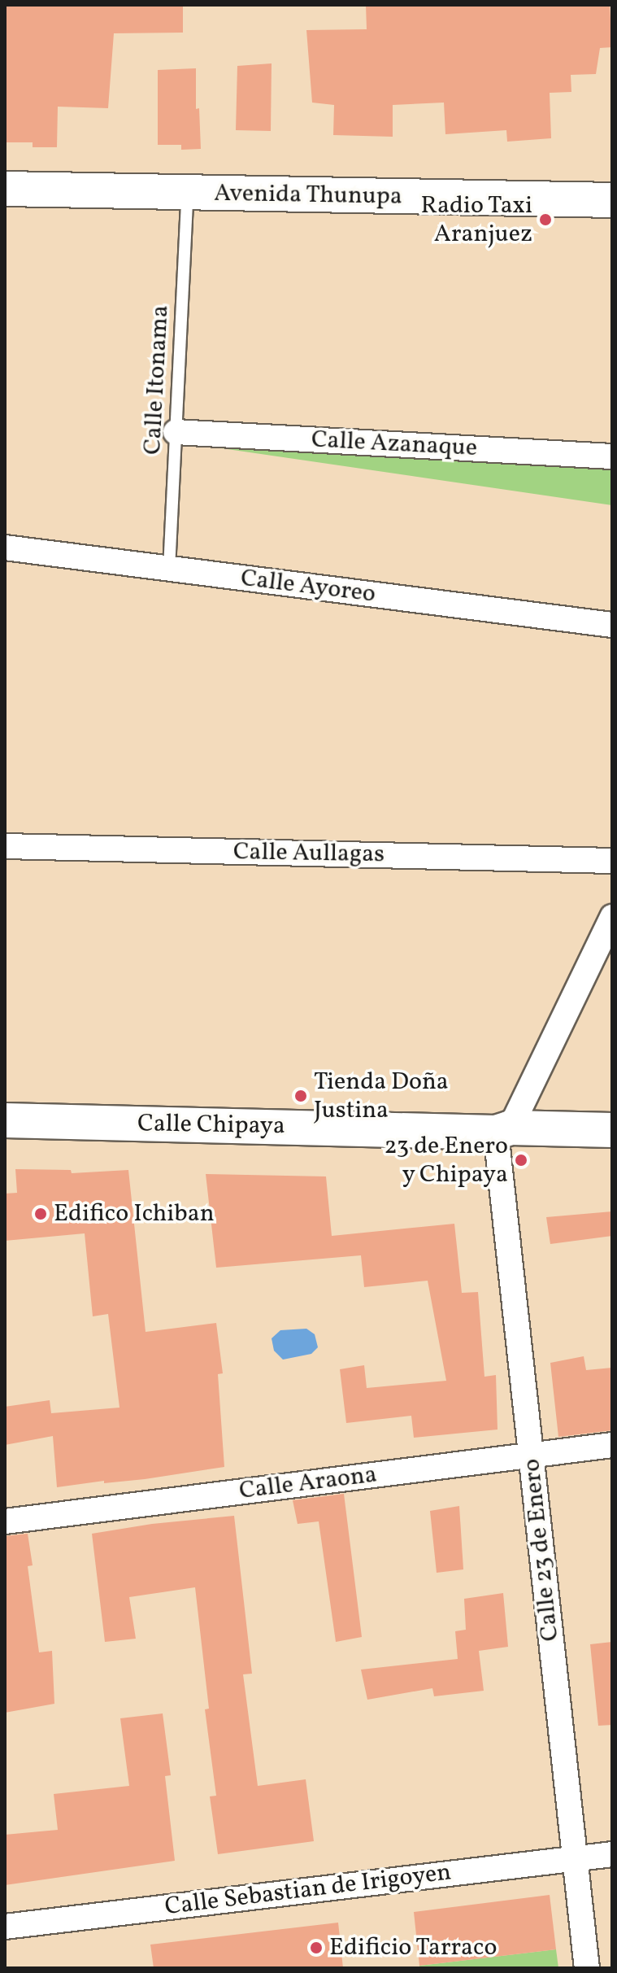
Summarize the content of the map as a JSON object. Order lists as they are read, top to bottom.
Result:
{
  "streets": {
    "street": [
      "Avenida Thunupa",
      "Calle Azanaque",
      "Calle Ayoreo",
      "Calle Aullagas",
      "Calle Chipaya",
      "Calle Araona",
      "Calle 23 de Enero",
      "Calle Sebastian de Irigoyen"
    ],
    "lane": ["Calle Itonama"]
  },
  "crossings": [
    ["Avenida Thunupa", "Calle Itonama"],
    ["Calle Itonama", "Calle Azanaque"],
    ["Calle Itonama", "Calle Ayoreo"],
    ["Calle Chipaya", "Calle 23 de Enero"],
    ["Calle Araona", "Calle 23 de Enero"],
    ["Calle 23 de Enero", "Calle Sebastian de Irigoyen"]
  ],
  "places": [
    "Radio Taxi Aranjuez",
    "Tienda Doña Justina",
    "23 de Enero y Chipaya",
    "Edifico Ichiban",
    "Edificio Tarraco"
  ]
}
